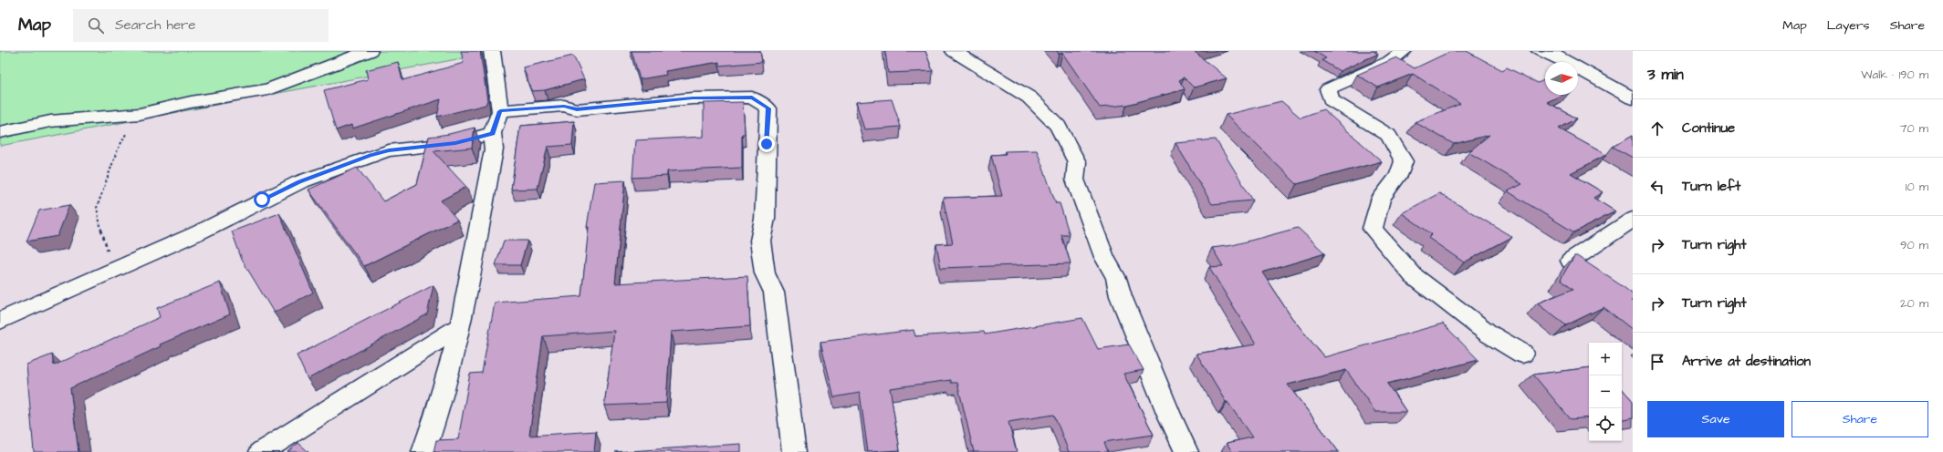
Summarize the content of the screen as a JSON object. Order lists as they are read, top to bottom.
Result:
{
  "north": "right",
  "page": {
    "header": "Map",
    "search": "Search here",
    "nav": ["Map", "Layers", "Share"],
    "heading": ["3 min", "Walk · 190 m"],
    "list": [
      ["Continue", "70 m"],
      ["Turn left", "10 m"],
      ["Turn right", "90 m"],
      ["Turn right", "20 m"],
      "Arrive at destination"
    ],
    "map_buttons": ["+", "−"],
    "buttons": ["Save", "Share"]
  }
}
